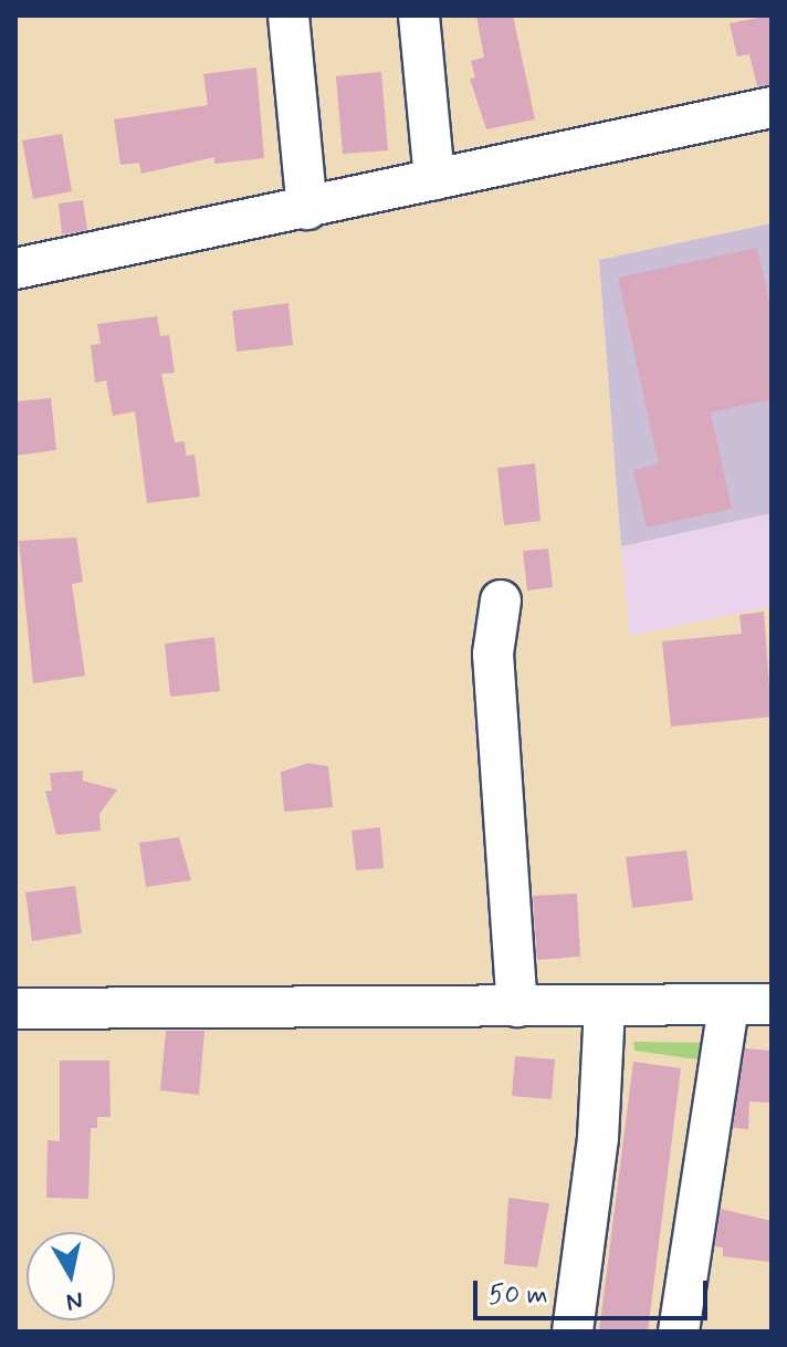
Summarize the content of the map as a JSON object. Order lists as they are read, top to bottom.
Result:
{
  "scale_bar": "50 m",
  "north": "bottom"
}
